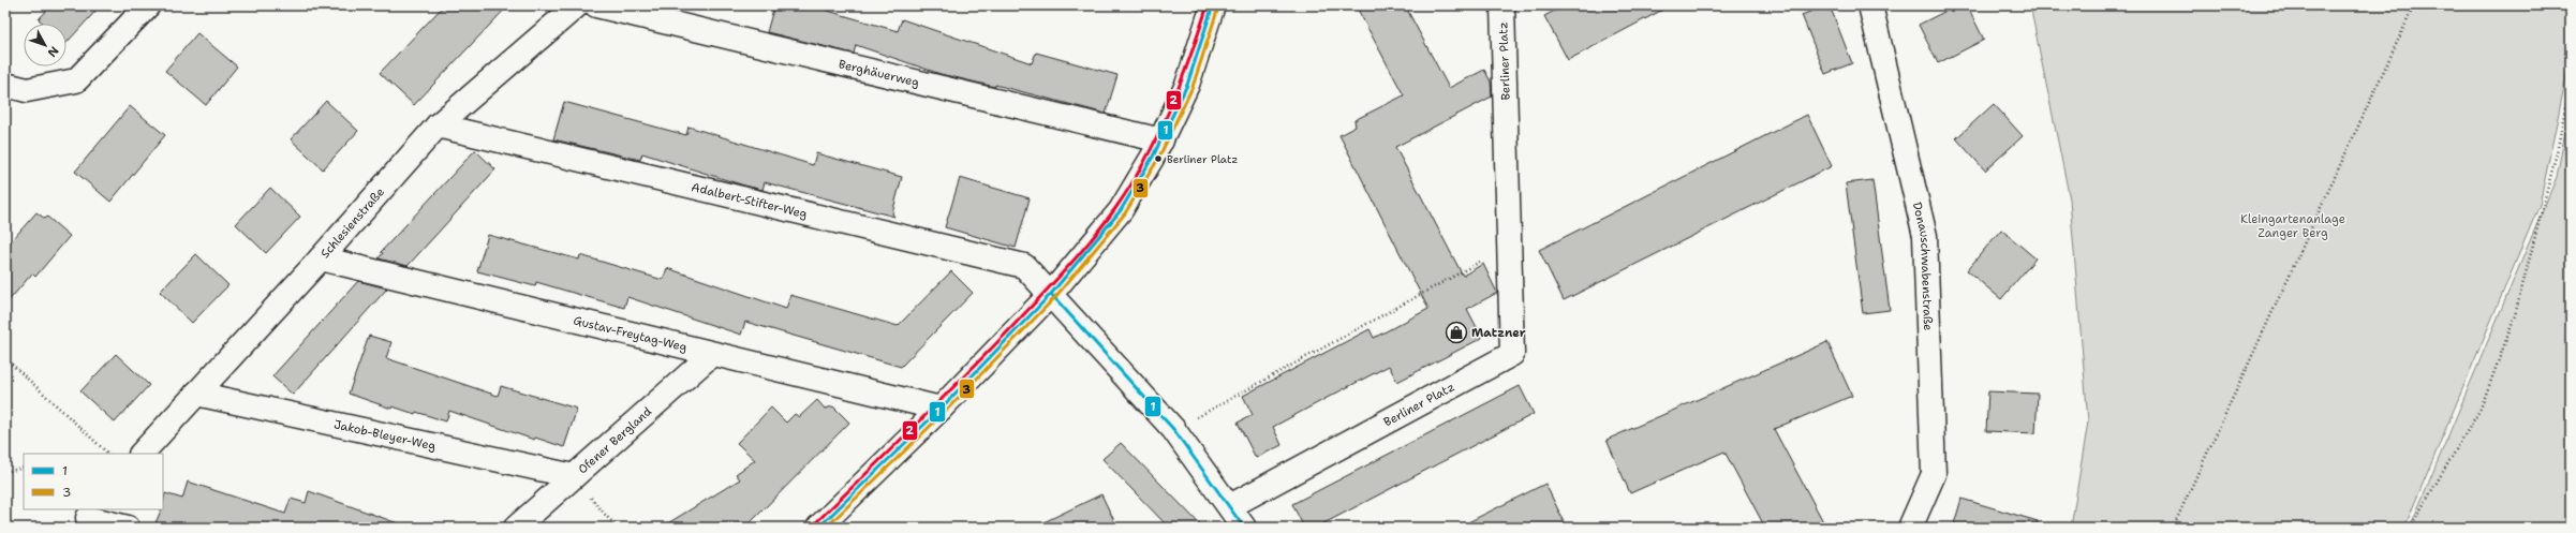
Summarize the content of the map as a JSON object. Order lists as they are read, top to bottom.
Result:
{
  "streets": {
    "street": [
      "Berliner Platz",
      "Berghäuerweg",
      "Adalbert-Stifter-Weg",
      "Schlesienstraße",
      "Donauschwabenstraße",
      "Gustav-Freytag-Weg",
      "Jakob-Bleyer-Weg",
      "Ofener Bergland"
    ]
  },
  "crossings": [
    ["Berliner Platz", "Adalbert-Stifter-Weg"],
    ["Adalbert-Stifter-Weg", "Schlesienstraße"],
    ["Schlesienstraße", "Gustav-Freytag-Weg"],
    ["Schlesienstraße", "Jakob-Bleyer-Weg"],
    ["Gustav-Freytag-Weg", "Ofener Bergland"],
    ["Jakob-Bleyer-Weg", "Ofener Bergland"]
  ],
  "parks": ["Kleingartenanlage Zanger Berg"],
  "places": {
    "other": ["Berliner Platz"],
    "shop": ["Matzner"]
  },
  "lines": ["transit line 1", "transit line 2", "transit line 3"],
  "legend": ["1", "3"],
  "north": "bottom right"
}
